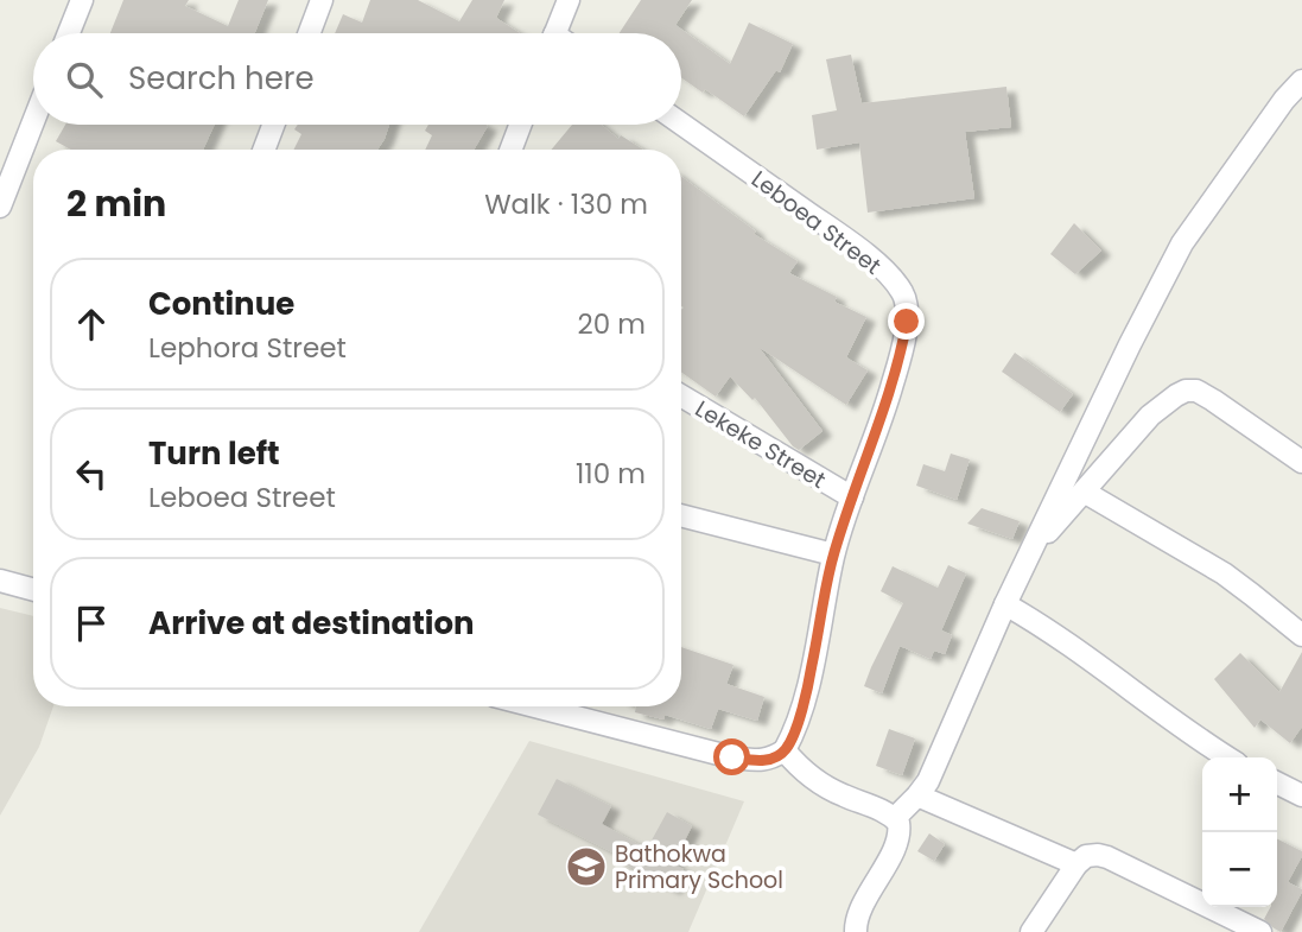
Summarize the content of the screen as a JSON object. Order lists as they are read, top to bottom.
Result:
{
  "streets": {
    "street": ["Leboea Street", "Lekeke Street"]
  },
  "crossings": [
    ["Leboea Street", "Lekeke Street"]
  ],
  "places": {
    "school or university": ["Bathokwa Primary School"]
  },
  "page": {
    "search": "Search here",
    "heading": ["2 min", "Walk · 130 m"],
    "list": [
      ["Continue", "Lephora Street", "20 m"],
      ["Turn left", "Leboea Street", "110 m"],
      "Arrive at destination"
    ],
    "map_buttons": ["+", "−"]
  }
}
